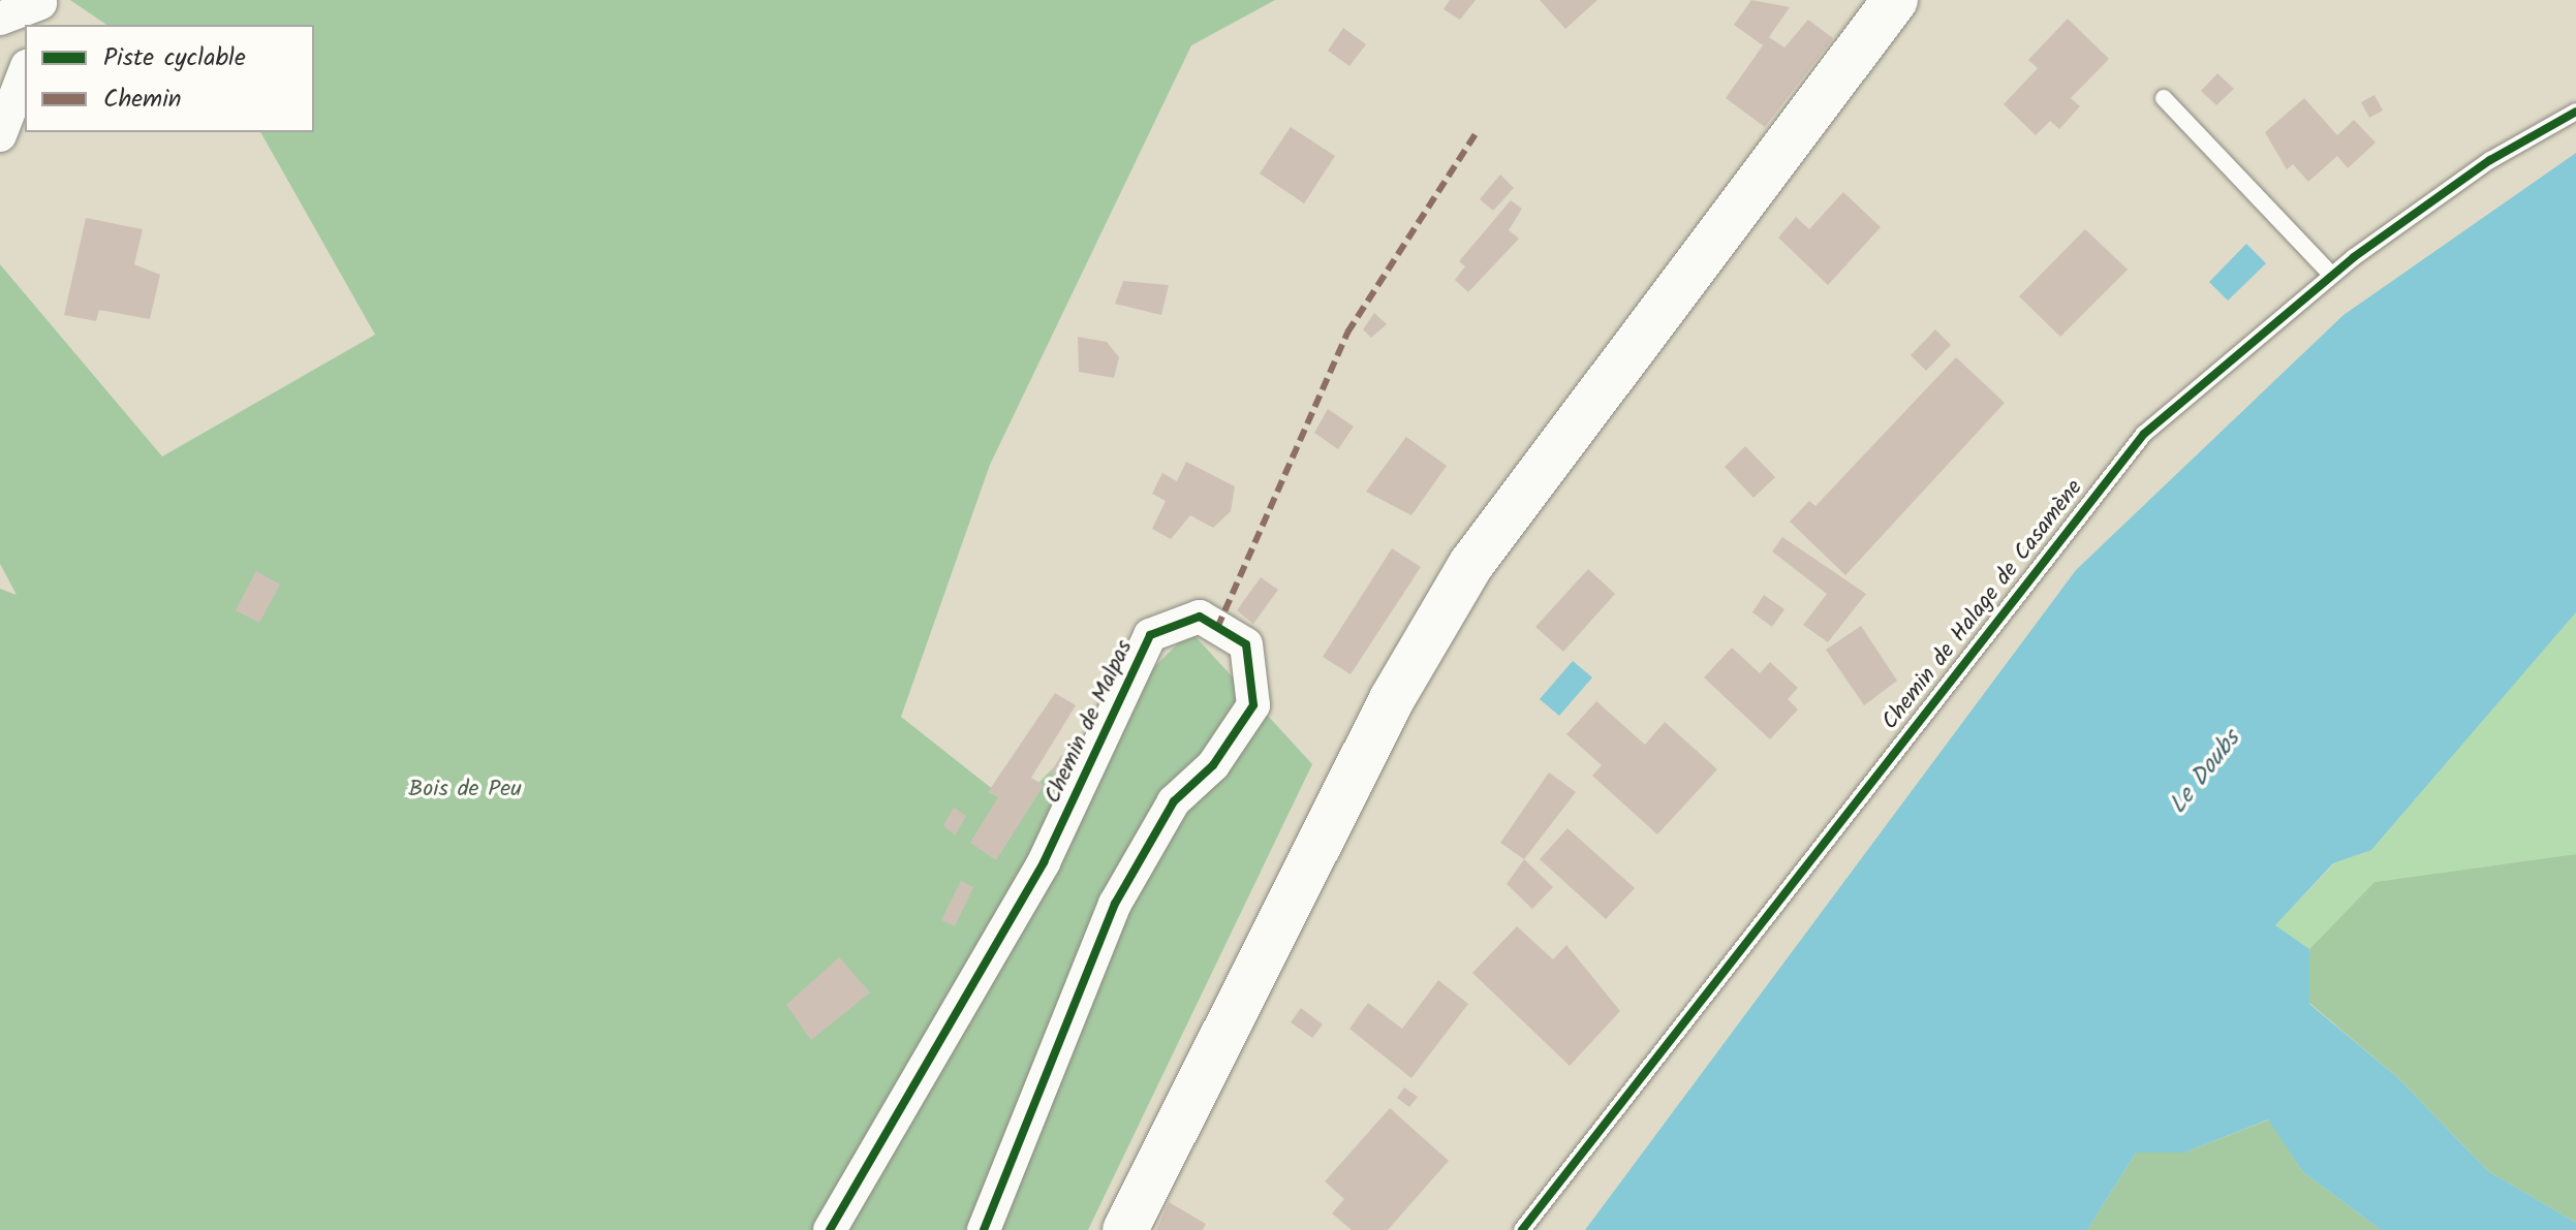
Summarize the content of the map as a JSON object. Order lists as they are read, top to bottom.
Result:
{
  "streets": {
    "street": ["Chemin de Malpas"],
    "lane": ["Chemin de Halage de Casamène"]
  },
  "water": ["Le Doubs"],
  "parks": ["Bois de Peu"],
  "legend": ["Piste cyclable", "Chemin"]
}
